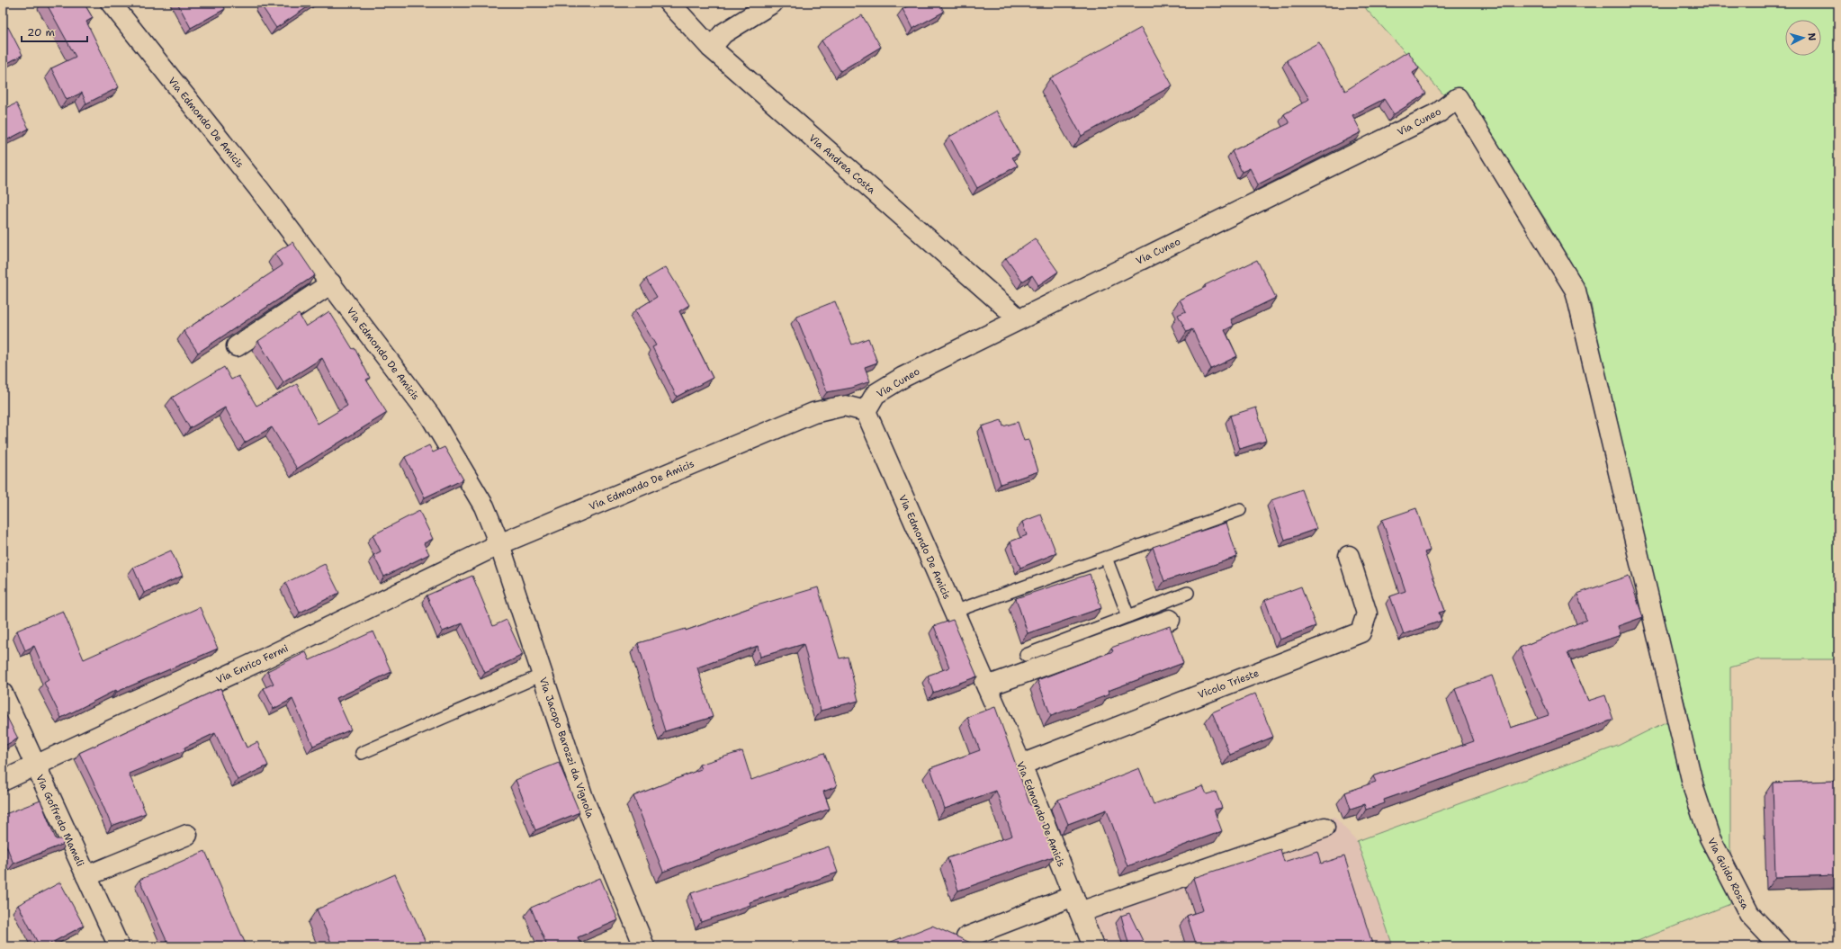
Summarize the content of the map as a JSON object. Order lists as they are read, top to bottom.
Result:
{
  "streets": {
    "street": [
      "Via Cuneo",
      "Via Edmondo De Amicis",
      "Via Andrea Costa",
      "Via Enrico Fermi",
      "Vicolo Trieste",
      "Via Jacopo Barozzi da Vignola",
      "Via Goffredo Mameli",
      "Via Guido Rossa"
    ]
  },
  "crossings": [
    ["Via Cuneo", "Via Edmondo De Amicis"],
    ["Via Cuneo", "Via Andrea Costa"],
    ["Via Cuneo", "Via Guido Rossa"],
    ["Via Edmondo De Amicis", "Via Enrico Fermi"],
    ["Via Edmondo De Amicis", "Vicolo Trieste"],
    ["Via Edmondo De Amicis", "Via Jacopo Barozzi da Vignola"],
    ["Via Enrico Fermi", "Via Jacopo Barozzi da Vignola"],
    ["Via Enrico Fermi", "Via Goffredo Mameli"]
  ],
  "scale_bar": "20 m",
  "north": "right"
}
